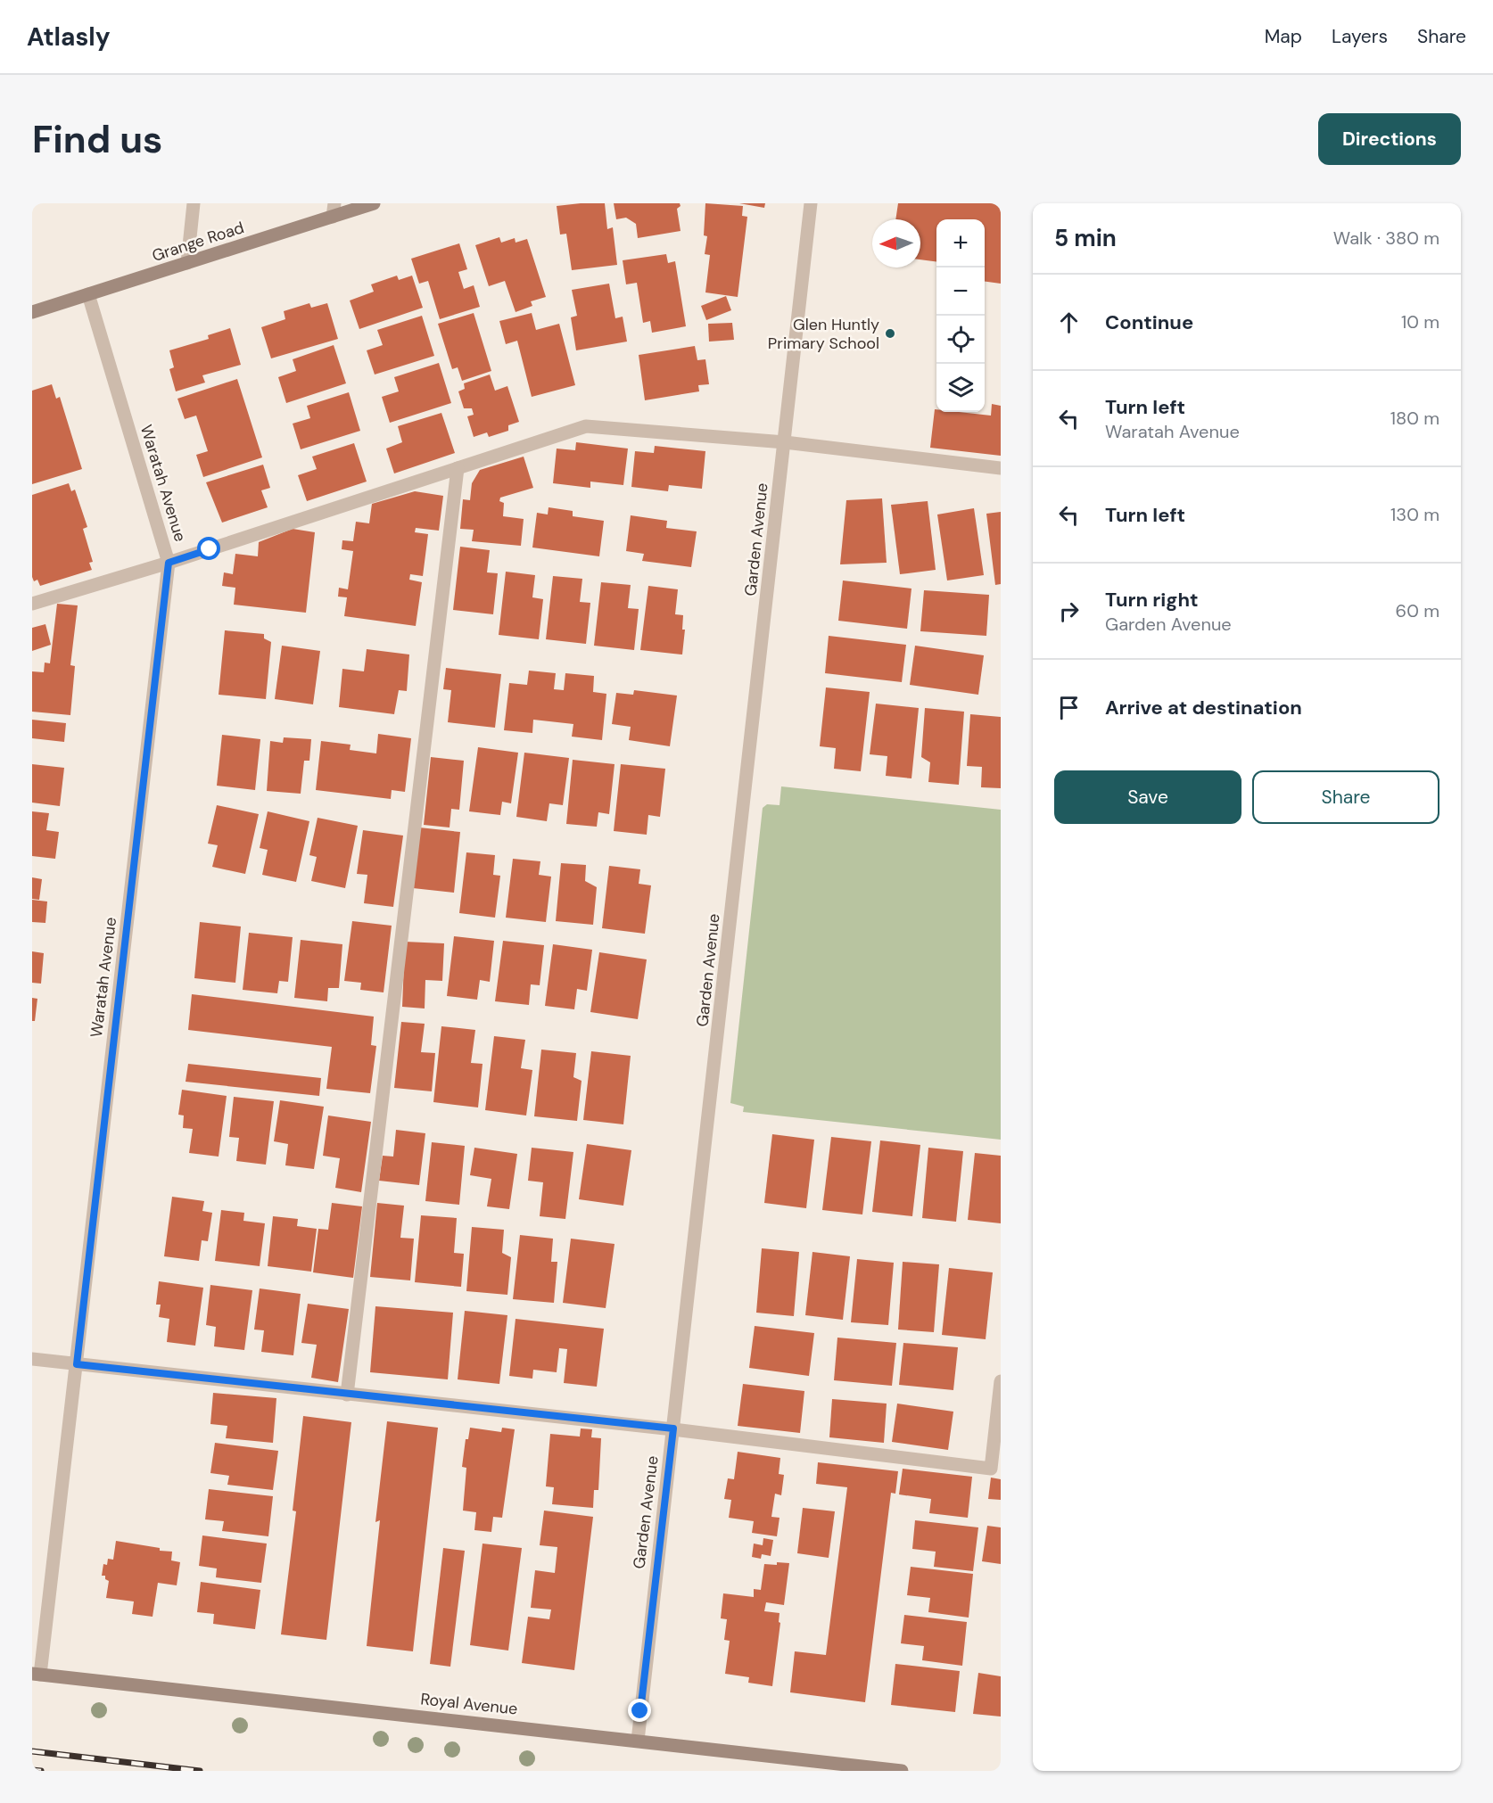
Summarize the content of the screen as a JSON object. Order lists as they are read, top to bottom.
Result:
{
  "streets": {
    "street": [
      "Grange Road",
      "Waratah Avenue",
      "Garden Avenue",
      "Royal Avenue"
    ]
  },
  "crossings": [
    ["Grange Road", "Waratah Avenue"],
    ["Waratah Avenue", "Royal Avenue"],
    ["Garden Avenue", "Royal Avenue"]
  ],
  "places": ["Glen Huntly Primary School"],
  "north": "left",
  "page": {
    "header": "Atlasly",
    "nav": ["Map", "Layers", "Share"],
    "buttons": [
      "Directions",
      ["Save", "Share"]
    ],
    "title": "Find us",
    "heading": ["5 min", "Walk · 380 m"],
    "map_buttons": ["+", "−"],
    "list": [
      ["Continue", "10 m"],
      ["Turn left", "Waratah Avenue", "180 m"],
      ["Turn left", "130 m"],
      ["Turn right", "Garden Avenue", "60 m"],
      "Arrive at destination"
    ]
  }
}
